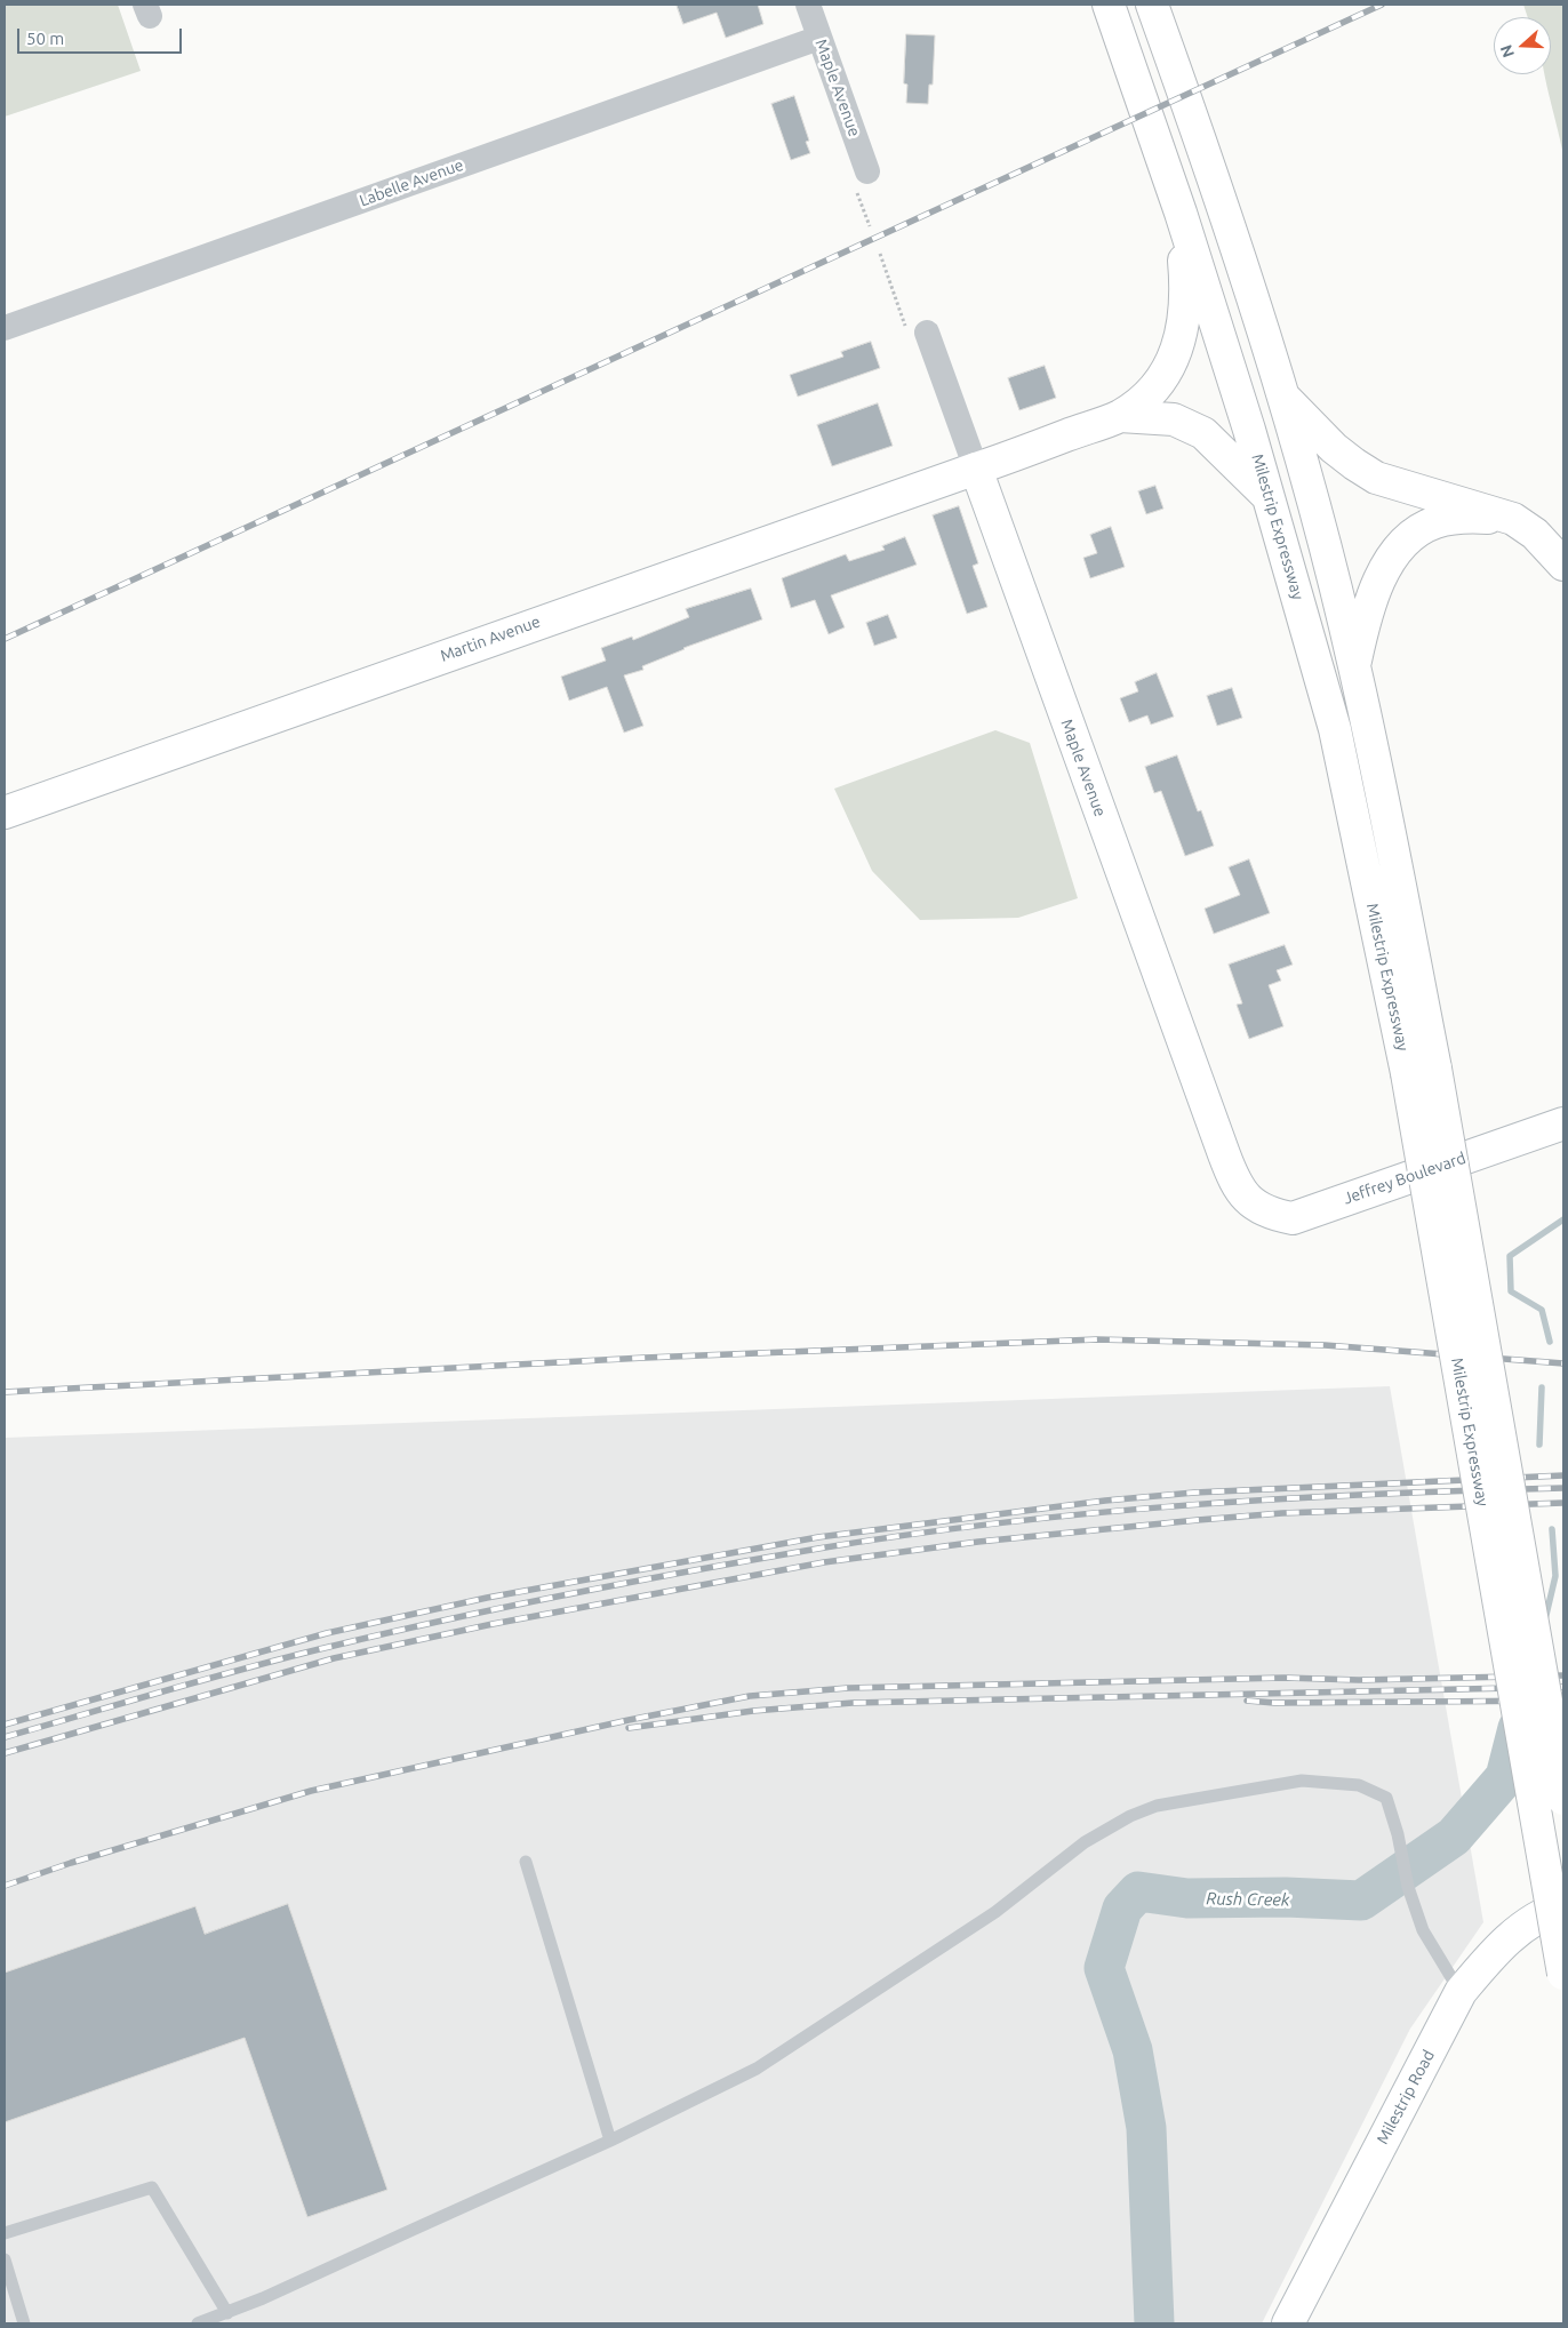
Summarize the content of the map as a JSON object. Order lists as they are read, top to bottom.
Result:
{
  "streets": {
    "main road": [
      "Maple Avenue",
      "Milestrip Expressway",
      "Martin Avenue",
      "Jeffrey Boulevard",
      "Milestrip Road"
    ],
    "street": ["Labelle Avenue"]
  },
  "crossings": [
    ["Maple Avenue", "Labelle Avenue"],
    ["Maple Avenue", "Martin Avenue"],
    ["Maple Avenue", "Jeffrey Boulevard"]
  ],
  "water": ["Rush Creek"],
  "scale_bar": "50 m",
  "north": "left"
}
